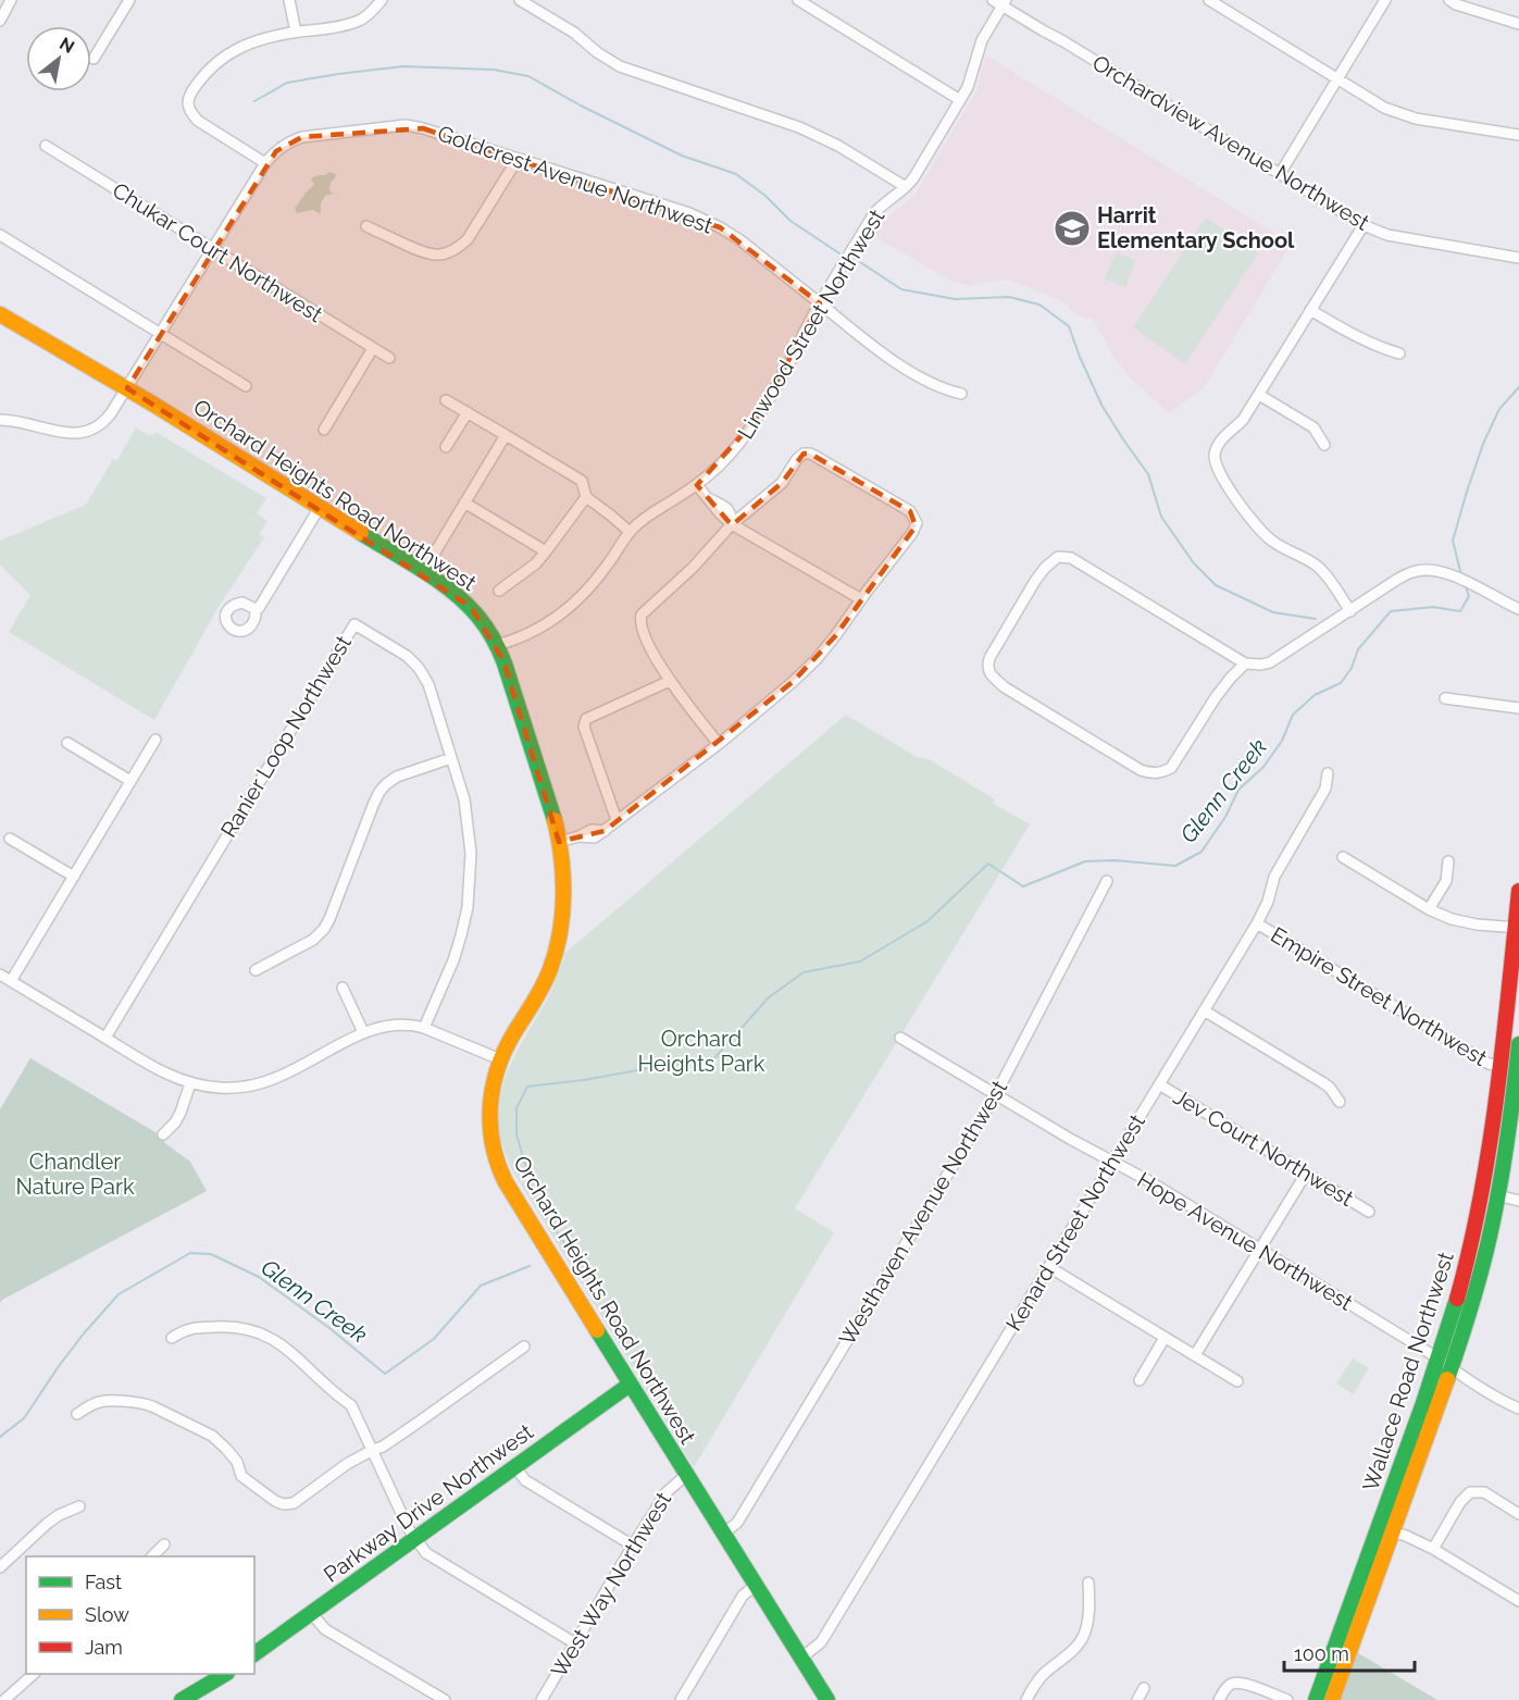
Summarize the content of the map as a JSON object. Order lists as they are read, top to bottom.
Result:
{
  "streets": {
    "main road": ["Orchard Heights Road Northwest", "Wallace Road Northwest", "Parkway Drive Northwest"],
    "street": [
      "Orchardview Avenue Northwest",
      "Goldcrest Avenue Northwest",
      "Chukar Court Northwest",
      "Linwood Street Northwest",
      "Ranier Loop Northwest",
      "Empire Street Northwest",
      "Jev Court Northwest",
      "Westhaven Avenue Northwest",
      "Kenard Street Northwest",
      "Hope Avenue Northwest",
      "West Way Northwest"
    ]
  },
  "crossings": [
    ["Orchardview Avenue Northwest", "Linwood Street Northwest"],
    ["Goldcrest Avenue Northwest", "Chukar Court Northwest"],
    ["Goldcrest Avenue Northwest", "Linwood Street Northwest"],
    ["Goldcrest Avenue Northwest", "Orchard Heights Road Northwest"],
    ["Linwood Street Northwest", "Orchard Heights Road Northwest"],
    ["Orchard Heights Road Northwest", "Westhaven Avenue Northwest"],
    ["Orchard Heights Road Northwest", "Kenard Street Northwest"],
    ["Orchard Heights Road Northwest", "Parkway Drive Northwest"],
    ["Orchard Heights Road Northwest", "West Way Northwest"],
    ["Empire Street Northwest", "Kenard Street Northwest"],
    ["Empire Street Northwest", "Wallace Road Northwest"],
    ["Jev Court Northwest", "Kenard Street Northwest"],
    ["Westhaven Avenue Northwest", "Hope Avenue Northwest"],
    ["Kenard Street Northwest", "Hope Avenue Northwest"],
    ["Hope Avenue Northwest", "Wallace Road Northwest"]
  ],
  "water": ["Glenn Creek"],
  "parks": ["Orchard Heights Park", "Chandler Nature Park"],
  "places": {
    "school or university": ["Harrit Elementary School"]
  },
  "legend": ["Fast", "Slow", "Jam"],
  "scale_bar": "100 m",
  "north": "top right"
}
